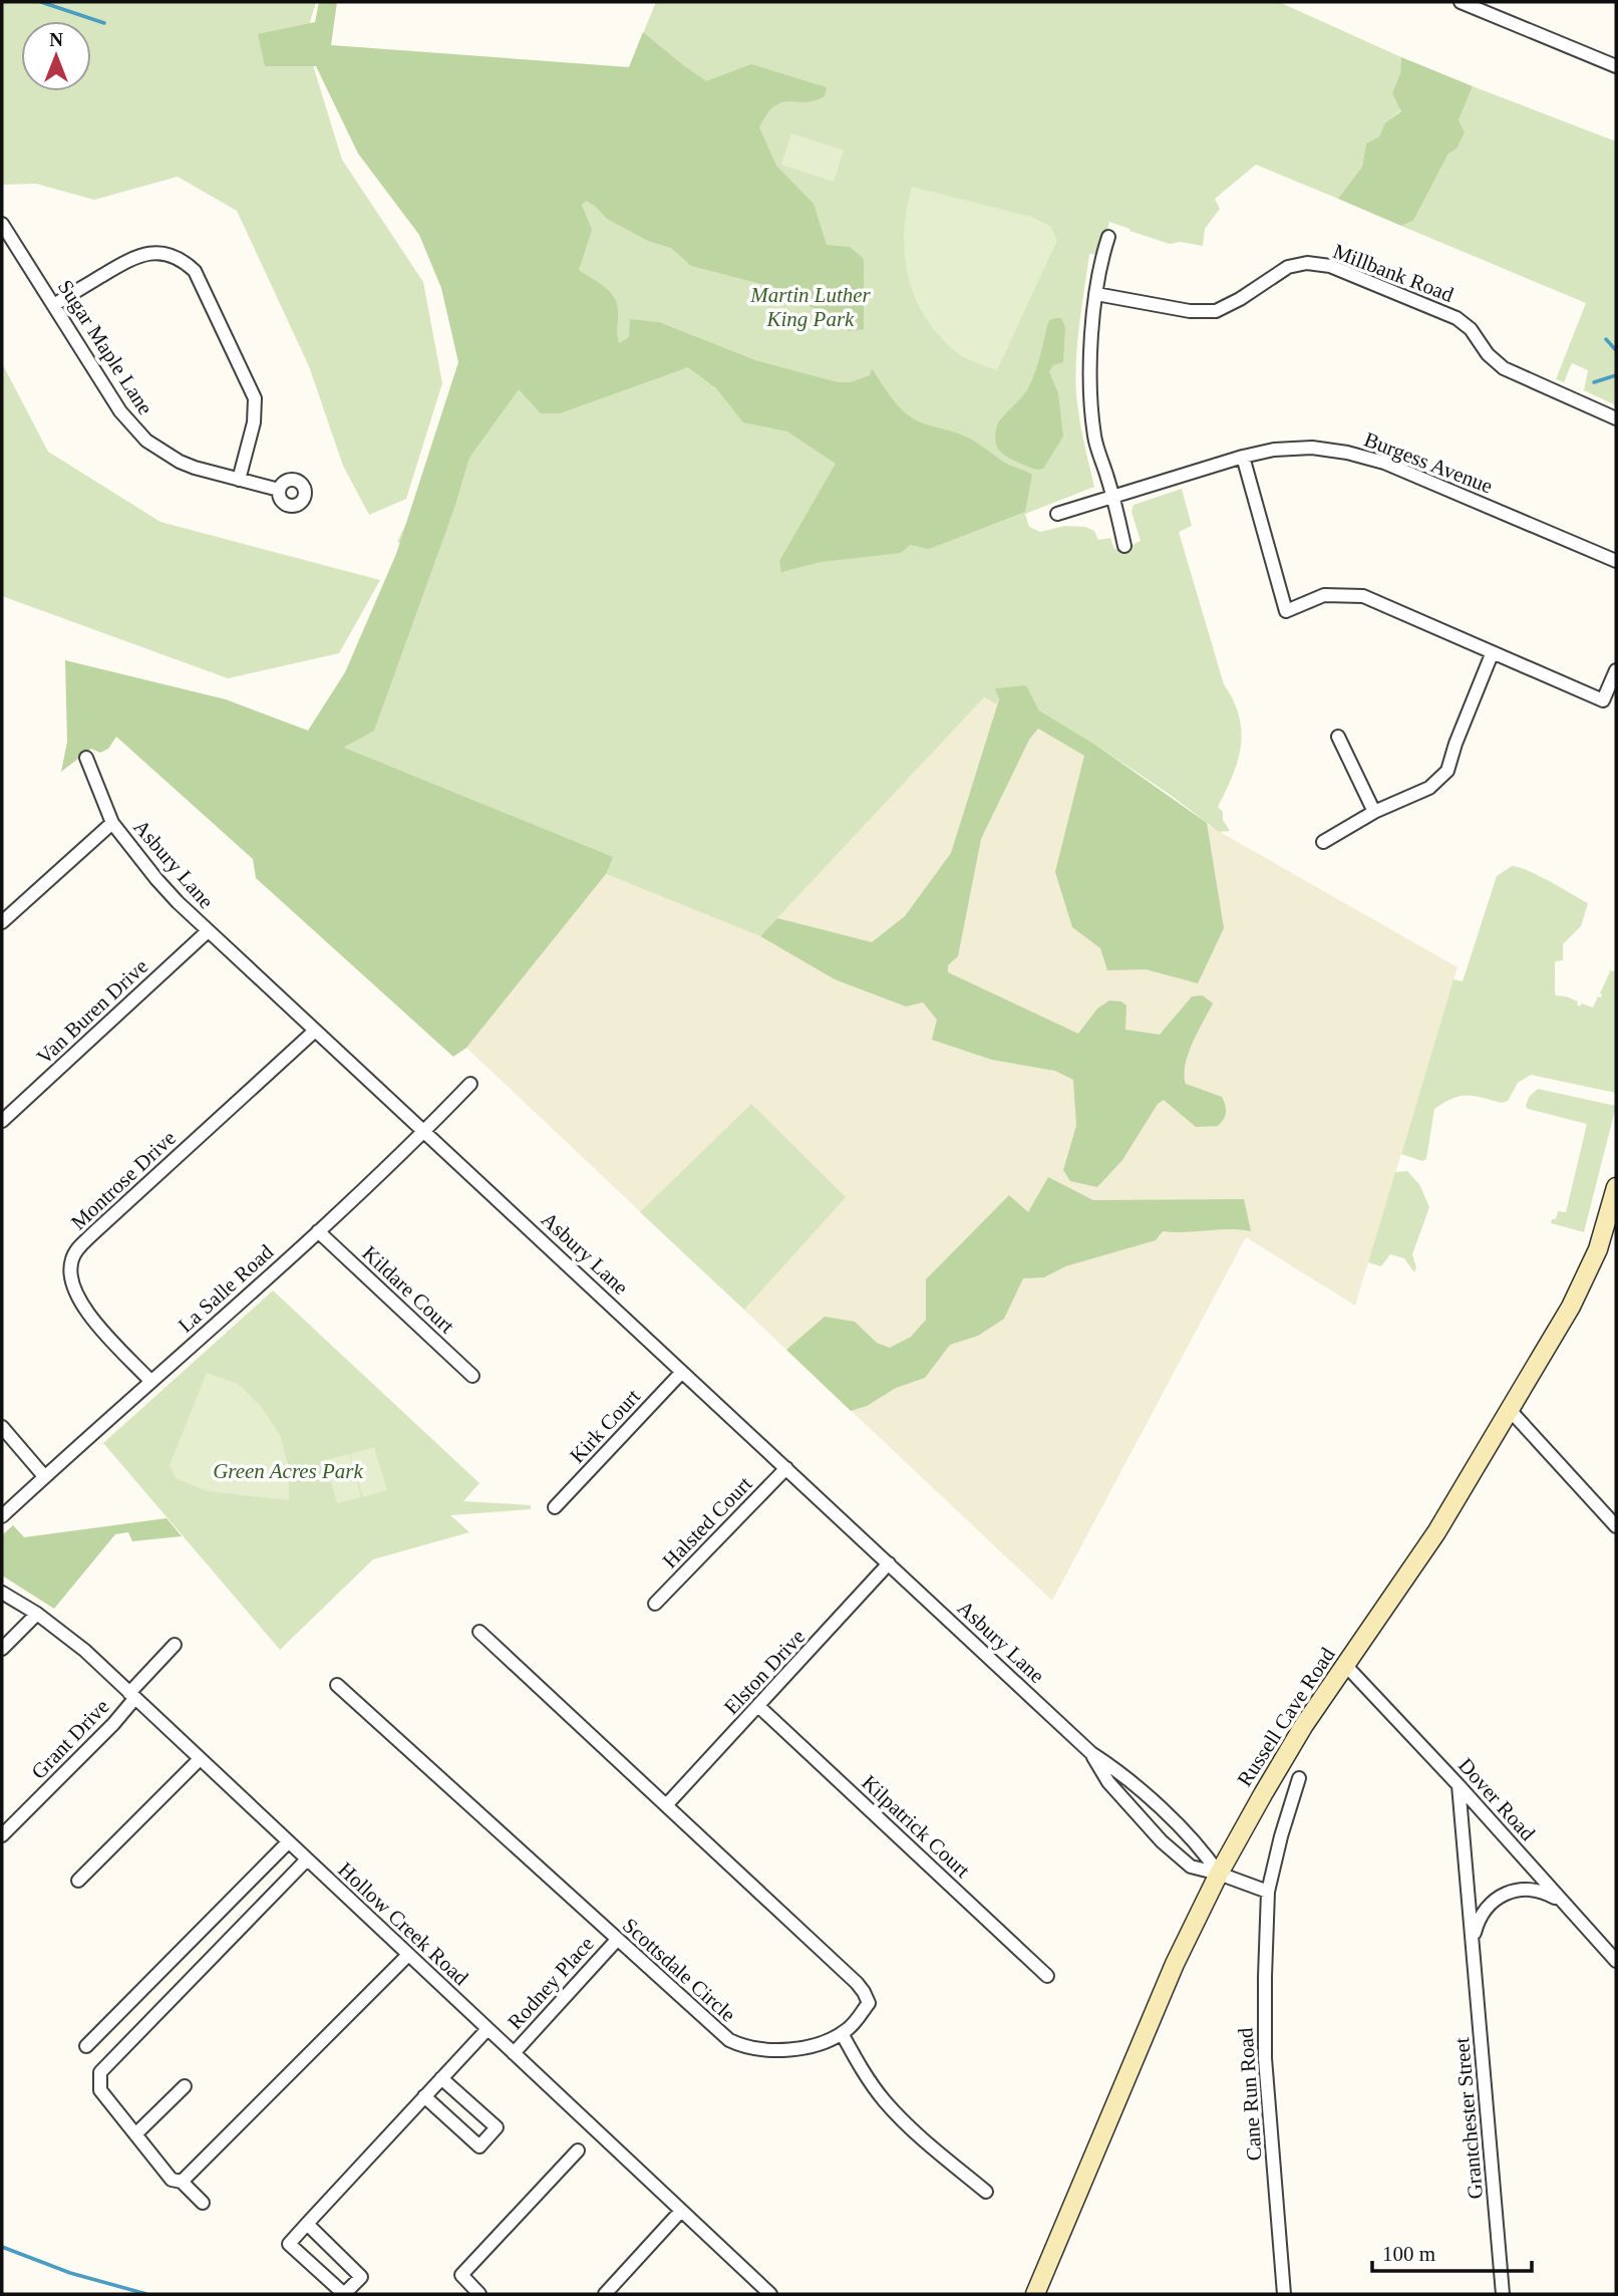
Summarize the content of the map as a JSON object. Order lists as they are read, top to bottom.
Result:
{
  "streets": {
    "main road": ["Russell Cave Road"],
    "street": [
      "Millbank Road",
      "Sugar Maple Lane",
      "Burgess Avenue",
      "Asbury Lane",
      "Van Buren Drive",
      "Montrose Drive",
      "La Salle Road",
      "Kildare Court",
      "Kirk Court",
      "Halsted Court",
      "Elston Drive",
      "Grant Drive",
      "Dover Road",
      "Kilpatrick Court",
      "Hollow Creek Road",
      "Scottsdale Circle",
      "Rodney Place",
      "Cane Run Road",
      "Grantchester Street"
    ]
  },
  "crossings": [
    ["Asbury Lane", "Van Buren Drive"],
    ["Asbury Lane", "Montrose Drive"],
    ["Asbury Lane", "La Salle Road"],
    ["Asbury Lane", "Kirk Court"],
    ["Asbury Lane", "Halsted Court"],
    ["Asbury Lane", "Elston Drive"],
    ["Asbury Lane", "Russell Cave Road"],
    ["Montrose Drive", "La Salle Road"],
    ["La Salle Road", "Kildare Court"],
    ["Elston Drive", "Kilpatrick Court"],
    ["Elston Drive", "Scottsdale Circle"],
    ["Russell Cave Road", "Dover Road"],
    ["Grant Drive", "Hollow Creek Road"],
    ["Dover Road", "Grantchester Street"],
    ["Hollow Creek Road", "Rodney Place"],
    ["Scottsdale Circle", "Rodney Place"]
  ],
  "parks": ["Martin Luther King Park", "Green Acres Park"],
  "scale_bar": "100 m",
  "north": "top"
}
